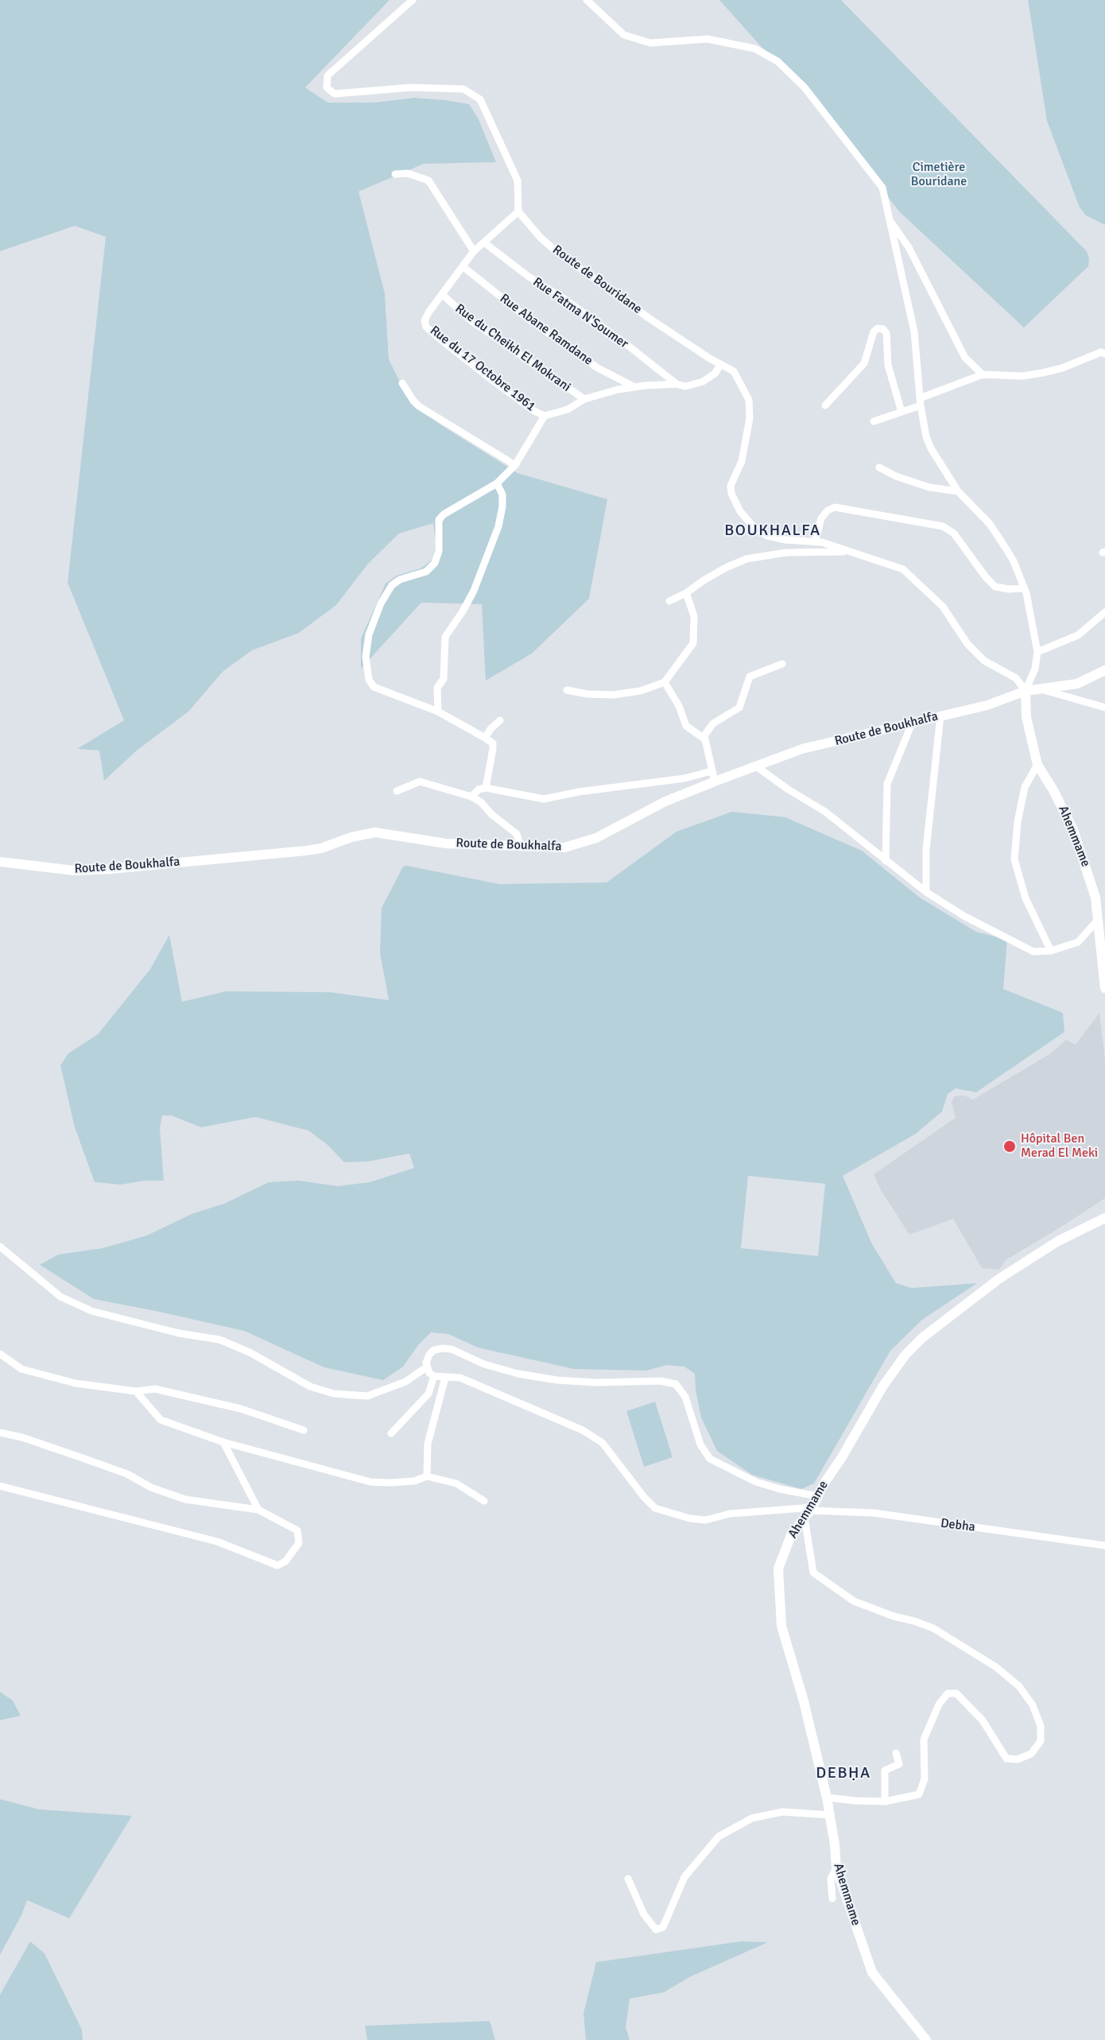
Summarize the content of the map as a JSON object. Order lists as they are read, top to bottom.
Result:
{
  "streets": {
    "street": [
      "Route de Bouridane",
      "Rue Fatma N'Soumer",
      "Rue Abane Ramdane",
      "Rue du Cheikh El Mokrani",
      "Rue du 17 Octobre 1961",
      "Route de Boukhalfa",
      "Ahemmame",
      "Debha"
    ]
  },
  "crossings": [
    ["Route de Bouridane", "Rue du 17 Octobre 1961"],
    ["Rue Fatma N'Soumer", "Rue du 17 Octobre 1961"],
    ["Rue Abane Ramdane", "Rue du 17 Octobre 1961"],
    ["Rue du Cheikh El Mokrani", "Rue du 17 Octobre 1961"],
    ["Route de Boukhalfa", "Ahemmame"],
    ["Ahemmame", "Debha"]
  ],
  "districts": ["BOUKHALFA", "DEBḤA"],
  "parks": ["Cimetière Bouridane"],
  "places": ["Hôpital Ben Merad El Meki"]
}
